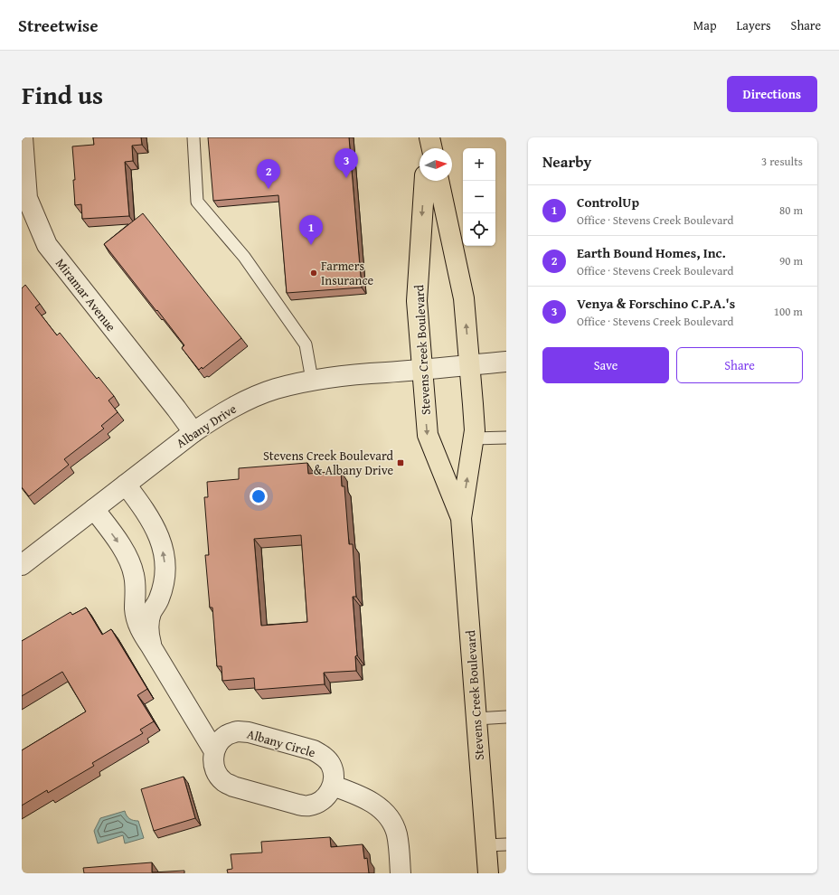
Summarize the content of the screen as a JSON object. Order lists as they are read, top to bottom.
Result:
{
  "streets": {
    "main road": ["Stevens Creek Boulevard"],
    "street": ["Miramar Avenue", "Albany Drive", "Albany Circle"]
  },
  "crossings": [
    ["Miramar Avenue", "Albany Drive"],
    ["Stevens Creek Boulevard", "Albany Drive"]
  ],
  "places": {
    "other": ["Farmers Insurance"],
    "transit": ["Stevens Creek Boulevard & Albany Drive"]
  },
  "north": "right",
  "page": {
    "header": "Streetwise",
    "nav": ["Map", "Layers", "Share"],
    "title": "Find us",
    "buttons": [
      "Directions",
      ["Save", "Share"]
    ],
    "heading": ["Nearby", "3 results"],
    "map_buttons": ["+", "−"],
    "pins": ["3", "2", "1"],
    "list": [
      {
        "mark": "1",
        "name": "ControlUp",
        "note": "Office · Stevens Creek Boulevard",
        "value": "80 m"
      },
      {
        "mark": "2",
        "name": "Earth Bound Homes, Inc.",
        "note": "Office · Stevens Creek Boulevard",
        "value": "90 m"
      },
      {
        "mark": "3",
        "name": "Venya & Forschino C.P.A.'s",
        "note": "Office · Stevens Creek Boulevard",
        "value": "100 m"
      }
    ]
  }
}
